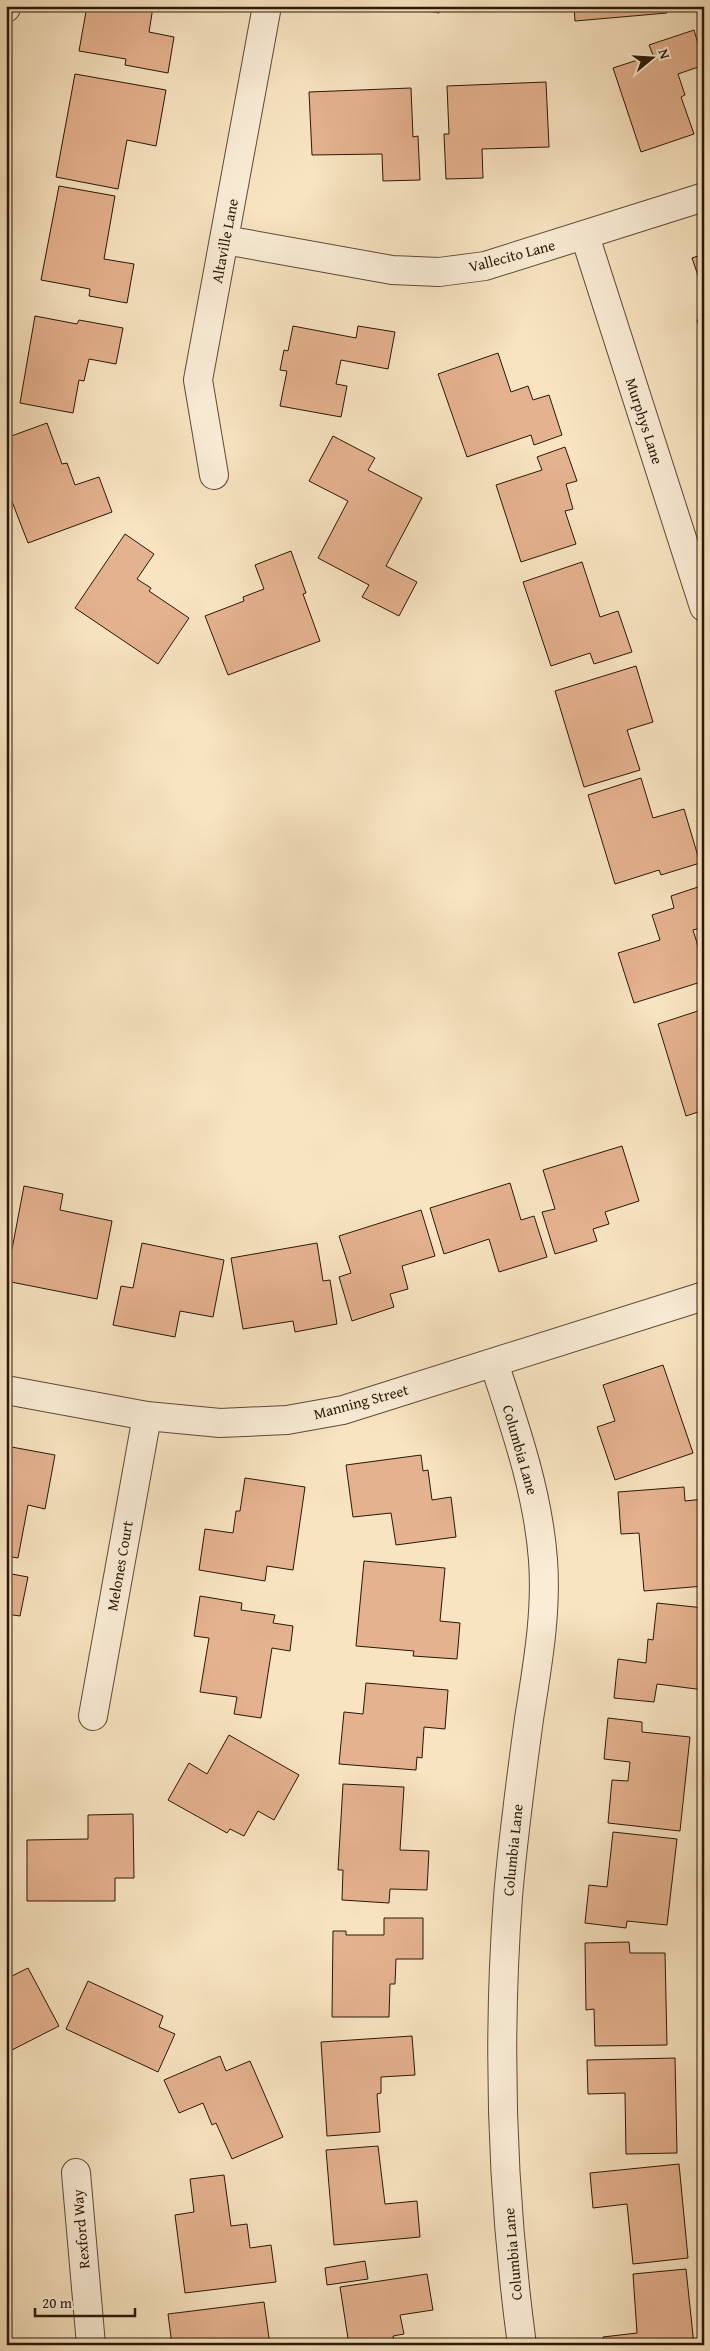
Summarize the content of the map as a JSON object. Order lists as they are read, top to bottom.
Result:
{
  "streets": {
    "street": [
      "Altaville Lane",
      "Vallecito Lane",
      "Murphys Lane",
      "Manning Street",
      "Columbia Lane",
      "Melones Court",
      "Rexford Way"
    ]
  },
  "crossings": [
    ["Altaville Lane", "Vallecito Lane"],
    ["Vallecito Lane", "Murphys Lane"],
    ["Manning Street", "Columbia Lane"],
    ["Manning Street", "Melones Court"]
  ],
  "scale_bar": "20 m",
  "north": "right"
}
